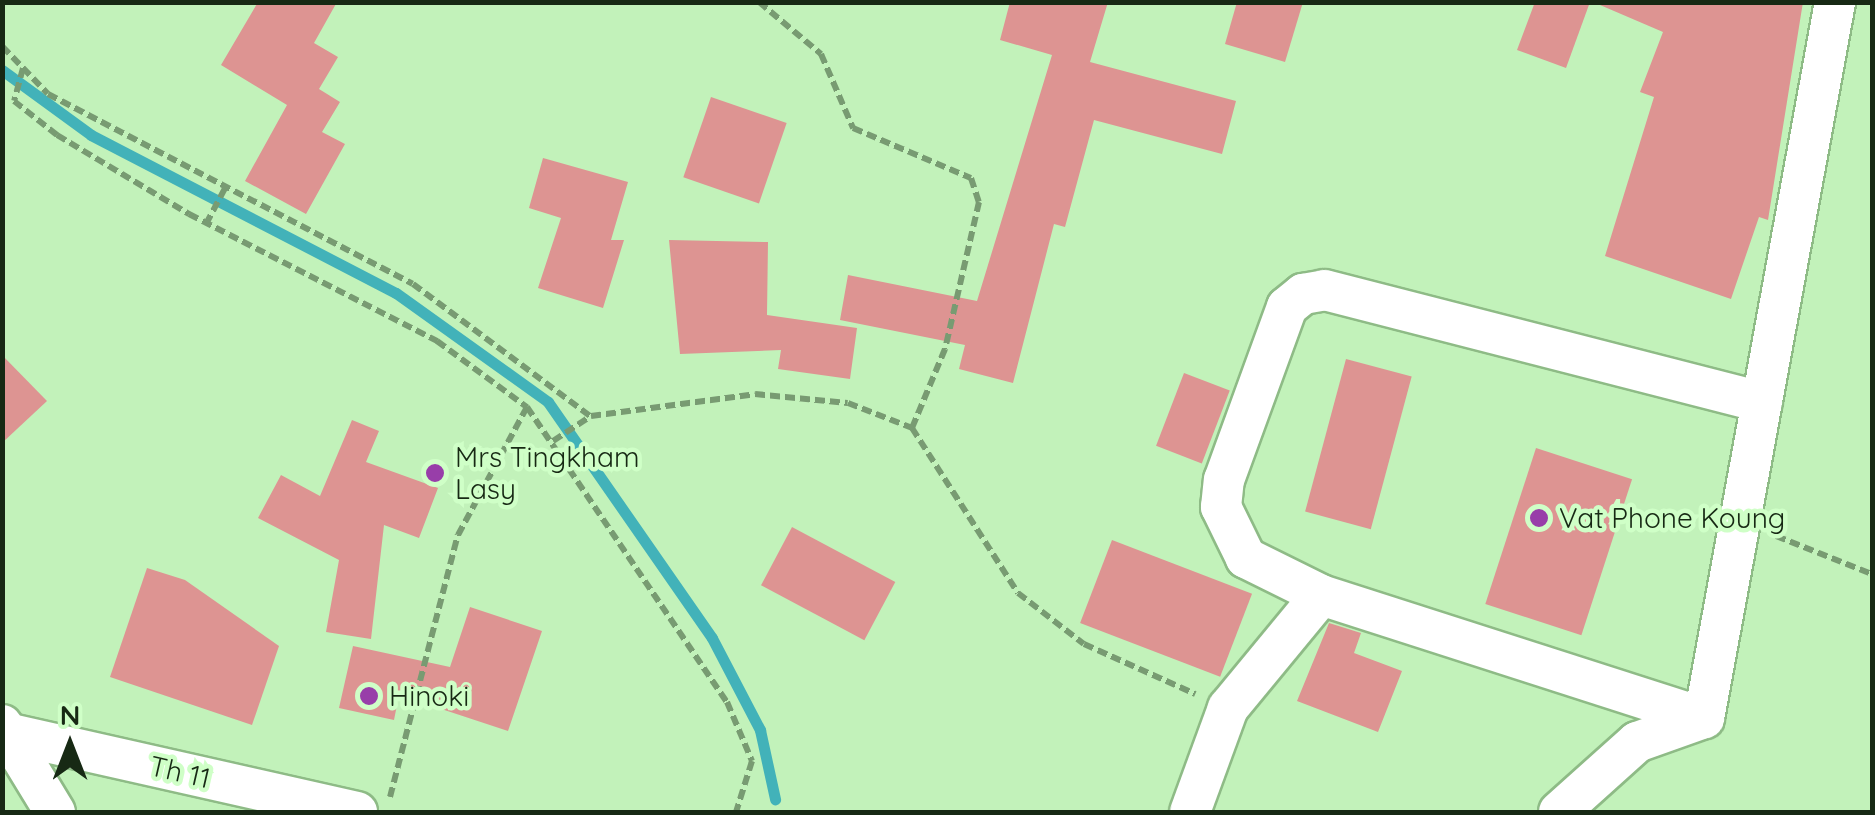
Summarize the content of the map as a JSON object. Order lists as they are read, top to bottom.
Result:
{
  "streets": {
    "street": ["Th 11"]
  },
  "places": ["Mrs Tingkham Lasy", "Vat Phone Koung", "Hinoki"],
  "north": "top"
}
